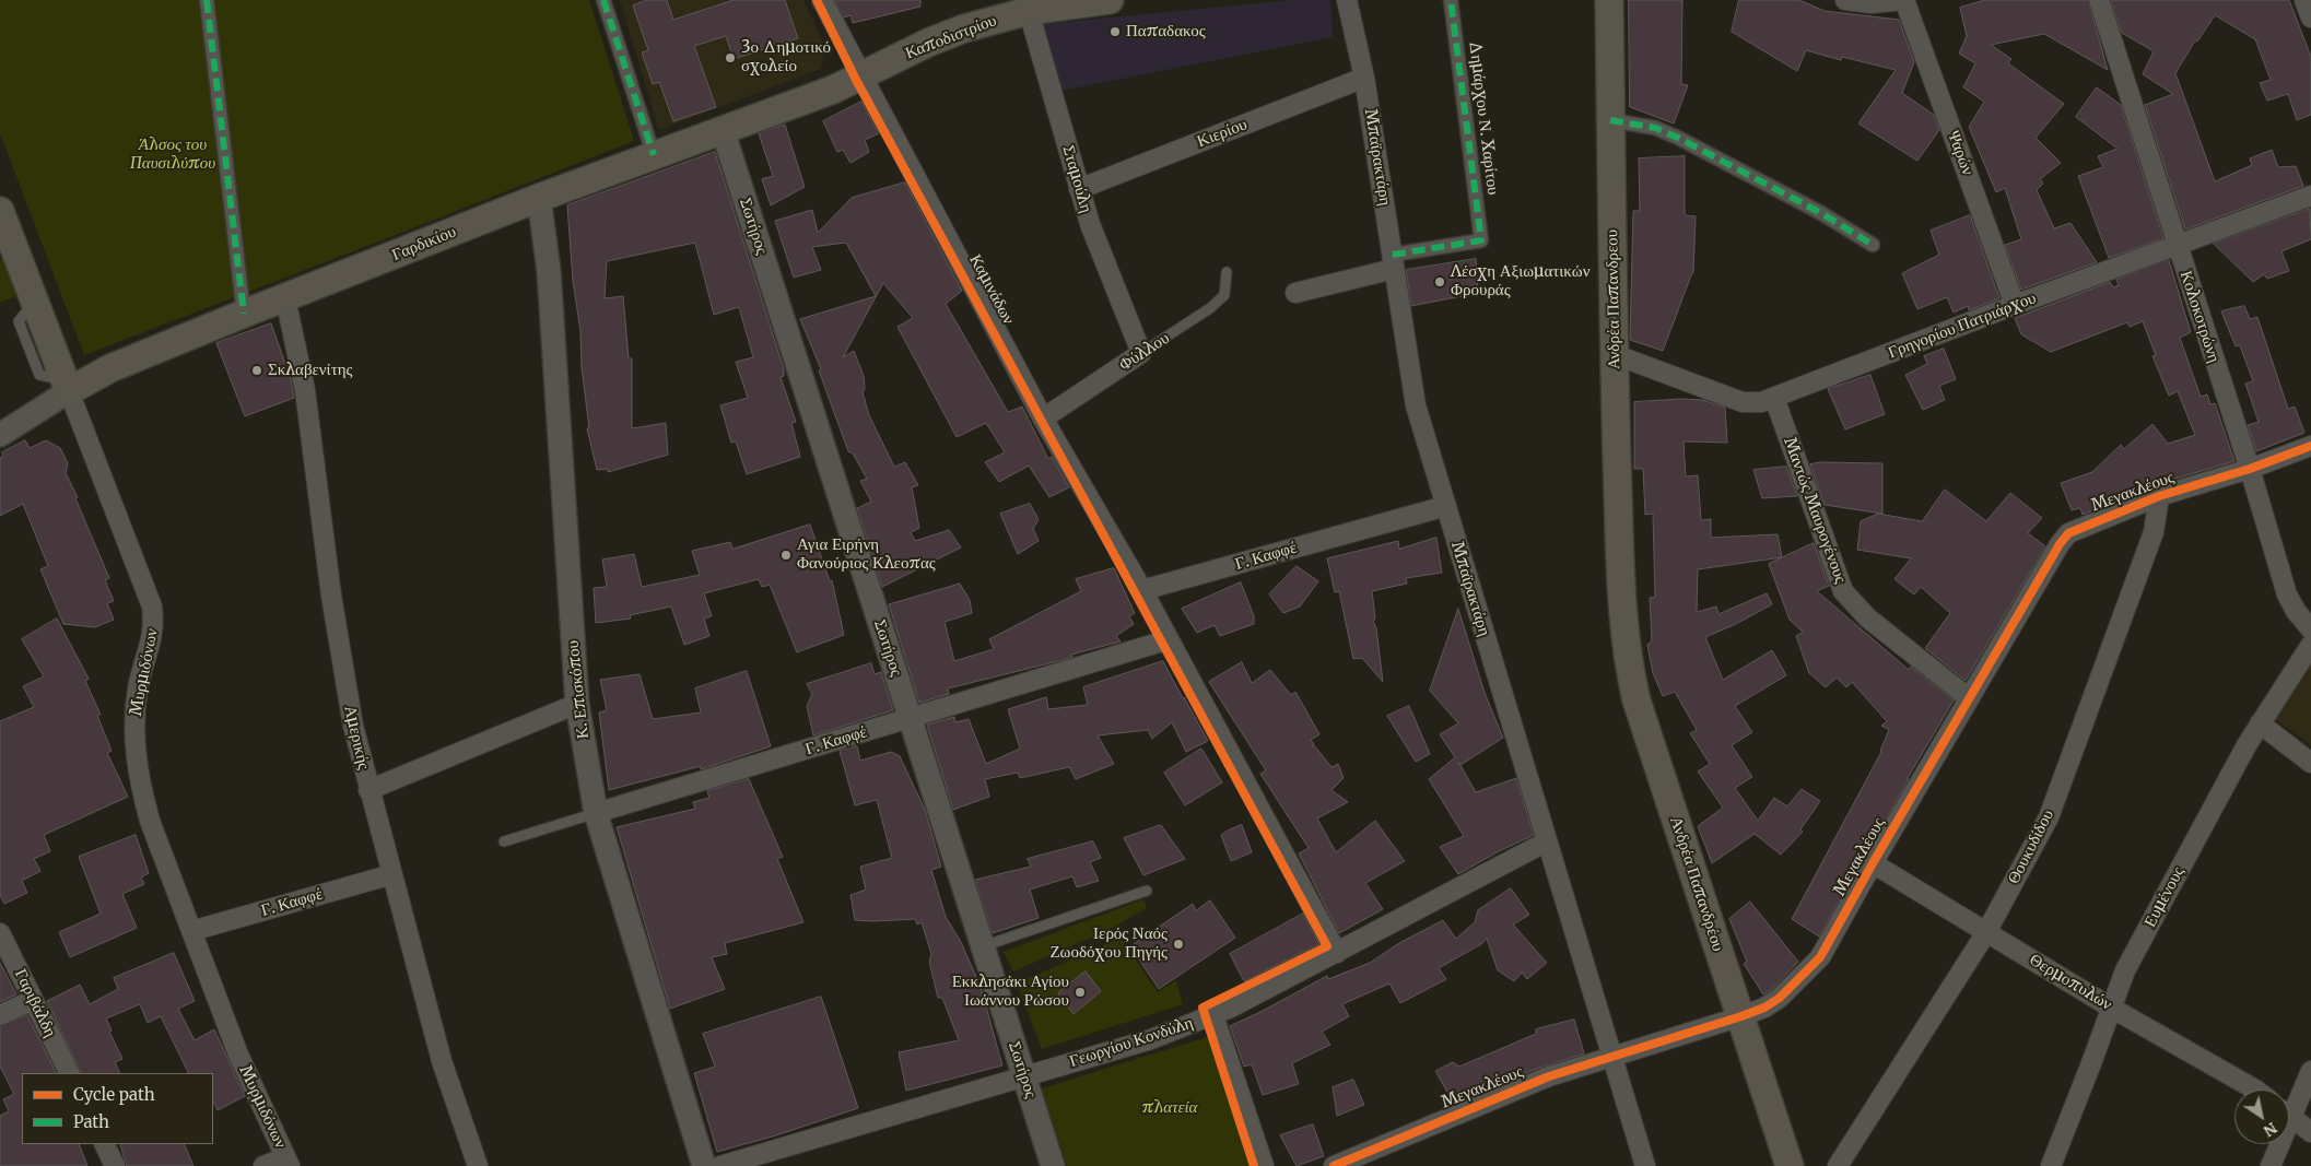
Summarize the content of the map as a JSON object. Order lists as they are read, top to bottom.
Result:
{
  "streets": {
    "main road": [
      "Καποδιστρίου",
      "Γαρδικίου",
      "Ανδρέα Παπανδρεου",
      "Μυρμιδόνων",
      "Ανδρέα Παπανδρέου"
    ],
    "street": [
      "Δημάρχου Ν. Χαρίτου",
      "Κιερίου",
      "Ψαρών",
      "Μπαϊρακτάρη",
      "Σταμούλη",
      "Σωτήρος",
      "Καμινάδων",
      "Κολοκοτρώνη",
      "Γρηγορίου Πατριάρχου",
      "Φύλλου",
      "Μεγακλέους",
      "Μαντώς Μαυρογένους",
      "Γ. Καφφέ",
      "Κ. Επισκόπου",
      "Αμερικής",
      "Θουκυδίδου",
      "Ευμένους",
      "Θερμοπυλών",
      "Γαριβάλδη",
      "Γεωργίου Κονδύλη"
    ]
  },
  "crossings": [
    ["Καποδιστρίου", "Σταμούλη"],
    ["Καποδιστρίου", "Γαρδικίου"],
    ["Καποδιστρίου", "Καμινάδων"],
    ["Δημάρχου Ν. Χαρίτου", "Μπαϊρακτάρη"],
    ["Κιερίου", "Μπαϊρακτάρη"],
    ["Κιερίου", "Σταμούλη"],
    ["Ψαρών", "Γρηγορίου Πατριάρχου"],
    ["Μπαϊρακτάρη", "Μεγακλέους"],
    ["Μπαϊρακτάρη", "Γ. Καφφέ"],
    ["Μπαϊρακτάρη", "Γεωργίου Κονδύλη"],
    ["Σταμούλη", "Φύλλου"],
    ["Σωτήρος", "Γαρδικίου"],
    ["Σωτήρος", "Γ. Καφφέ"],
    ["Σωτήρος", "Γεωργίου Κονδύλη"],
    ["Γαρδικίου", "Καμινάδων"],
    ["Γαρδικίου", "Μυρμιδόνων"],
    ["Γαρδικίου", "Κ. Επισκόπου"],
    ["Γαρδικίου", "Αμερικής"],
    ["Καμινάδων", "Φύλλου"],
    ["Καμινάδων", "Γ. Καφφέ"],
    ["Ανδρέα Παπανδρεου", "Γρηγορίου Πατριάρχου"],
    ["Ανδρέα Παπανδρεου", "Ανδρέα Παπανδρέου"],
    ["Κολοκοτρώνη", "Γρηγορίου Πατριάρχου"],
    ["Κολοκοτρώνη", "Μεγακλέους"],
    ["Γρηγορίου Πατριάρχου", "Μαντώς Μαυρογένους"],
    ["Μεγακλέους", "Μαντώς Μαυρογένους"],
    ["Μεγακλέους", "Θουκυδίδου"],
    ["Μεγακλέους", "Ανδρέα Παπανδρέου"],
    ["Μεγακλέους", "Θερμοπυλών"],
    ["Γ. Καφφέ", "Μυρμιδόνων"],
    ["Γ. Καφφέ", "Κ. Επισκόπου"],
    ["Γ. Καφφέ", "Αμερικής"],
    ["Θουκυδίδου", "Θερμοπυλών"],
    ["Ευμένους", "Θερμοπυλών"]
  ],
  "parks": ["Άλσος του Παυσιλύπου", "πλατεία"],
  "places": [
    "Παπαδακος",
    "3ο Δημοτικό σχολείο",
    "Λέσχη Αξιωματικών Φρουράς",
    "Σκλαβενίτης",
    "Αγια Ειρήνη Φανούριος Κλεοπας",
    "Ιερός Ναός Ζωοδόχου Πηγής",
    "Εκκλησάκι Αγίου Ιωάννου Ρώσου"
  ],
  "legend": ["Cycle path", "Path"],
  "north": "bottom right"
}
